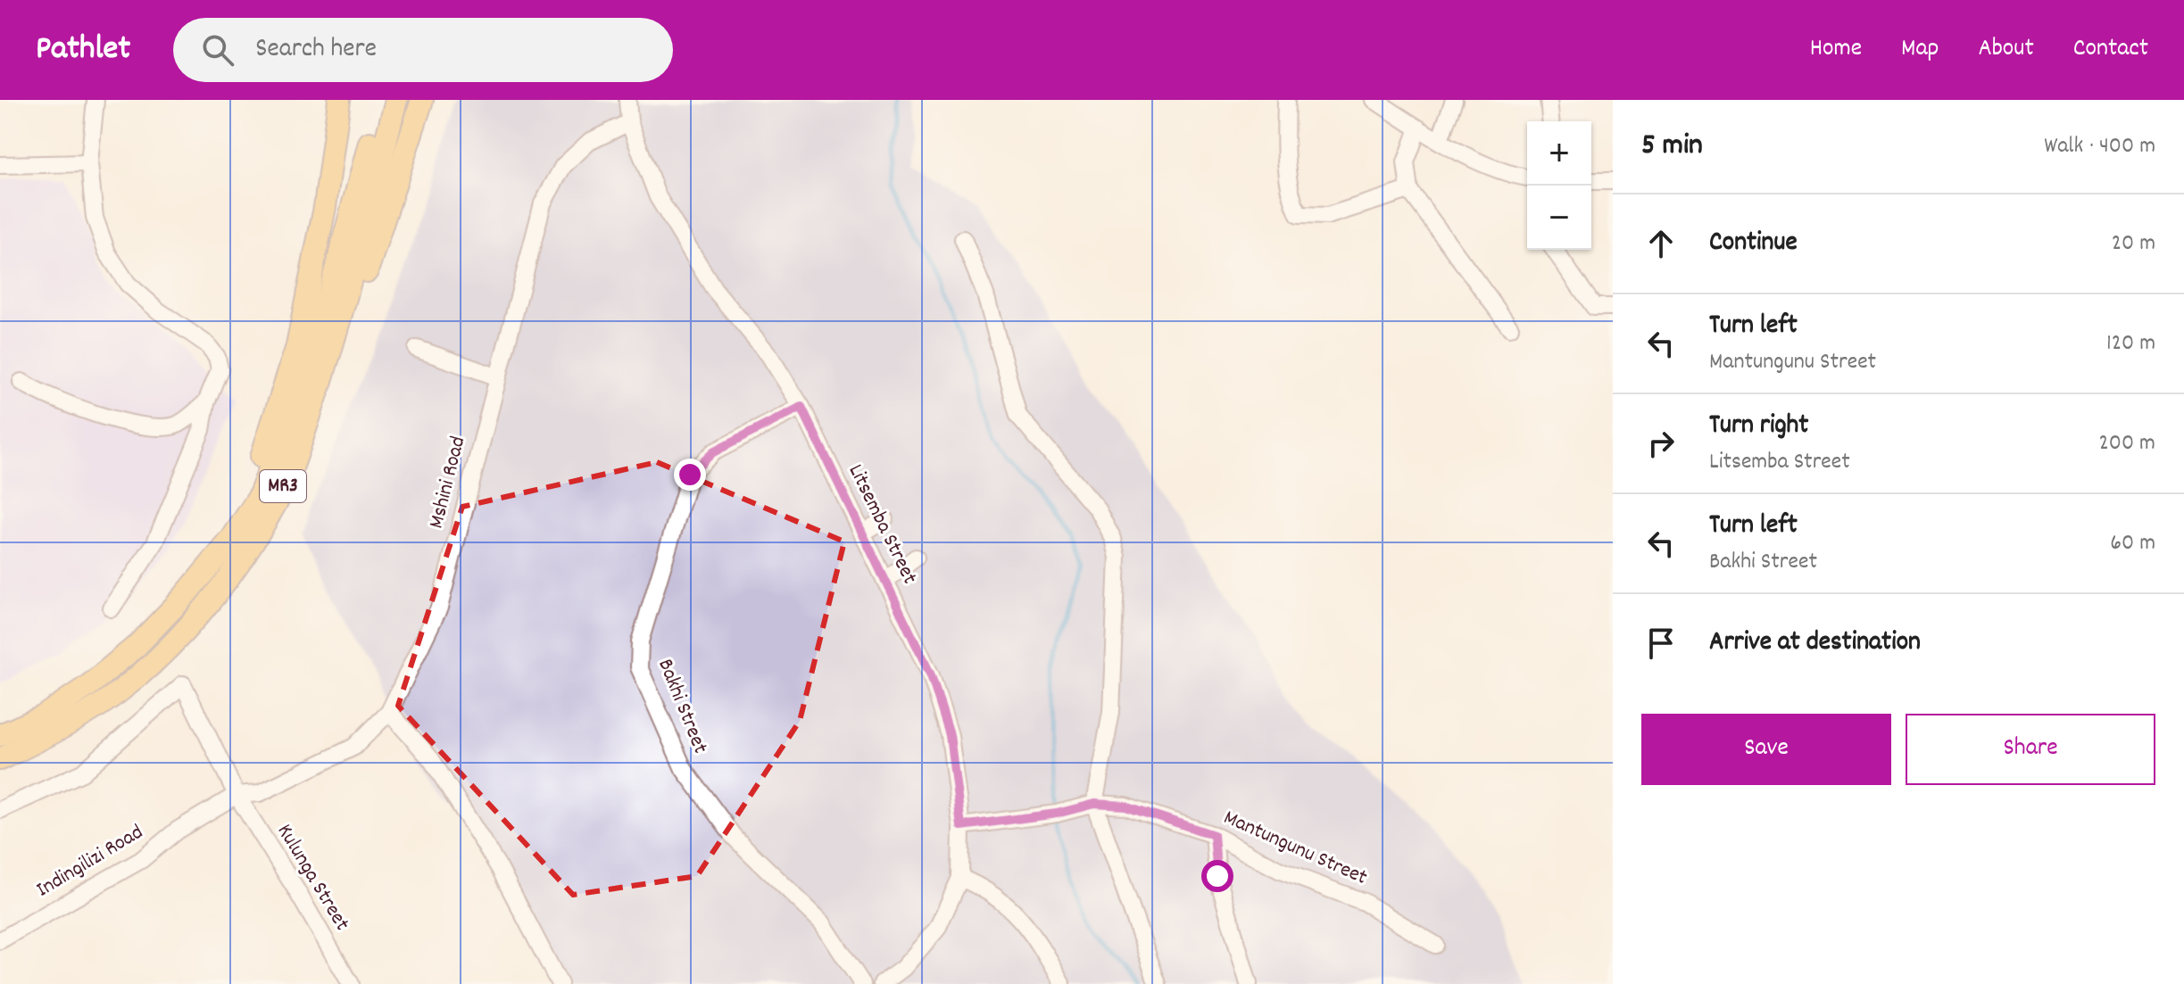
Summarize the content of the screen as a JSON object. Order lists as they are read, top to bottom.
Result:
{
  "streets": {
    "highway": ["MR3"],
    "street": [
      "Mshini Road",
      "Litsemba Street",
      "Bakhi Street",
      "Mantungunu Street",
      "Indingilizi Road",
      "Kulunga Street"
    ]
  },
  "crossings": [
    ["Mshini Road", "Litsemba Street"],
    ["Mshini Road", "Indingilizi Road"],
    ["Mshini Road", "Kulunga Street"],
    ["Litsemba Street", "Bakhi Street"],
    ["Litsemba Street", "Mantungunu Street"],
    ["Indingilizi Road", "Kulunga Street"]
  ],
  "page": {
    "header": "Pathlet",
    "search": "Search here",
    "nav": [
      "Home",
      "Map",
      "About",
      "Contact"
    ],
    "heading": ["5 min", "Walk · 400 m"],
    "map_buttons": ["+", "−"],
    "list": [
      ["Continue", "20 m"],
      ["Turn left", "Mantungunu Street", "120 m"],
      ["Turn right", "Litsemba Street", "200 m"],
      ["Turn left", "Bakhi Street", "60 m"],
      "Arrive at destination"
    ],
    "buttons": ["Save", "Share"]
  }
}
